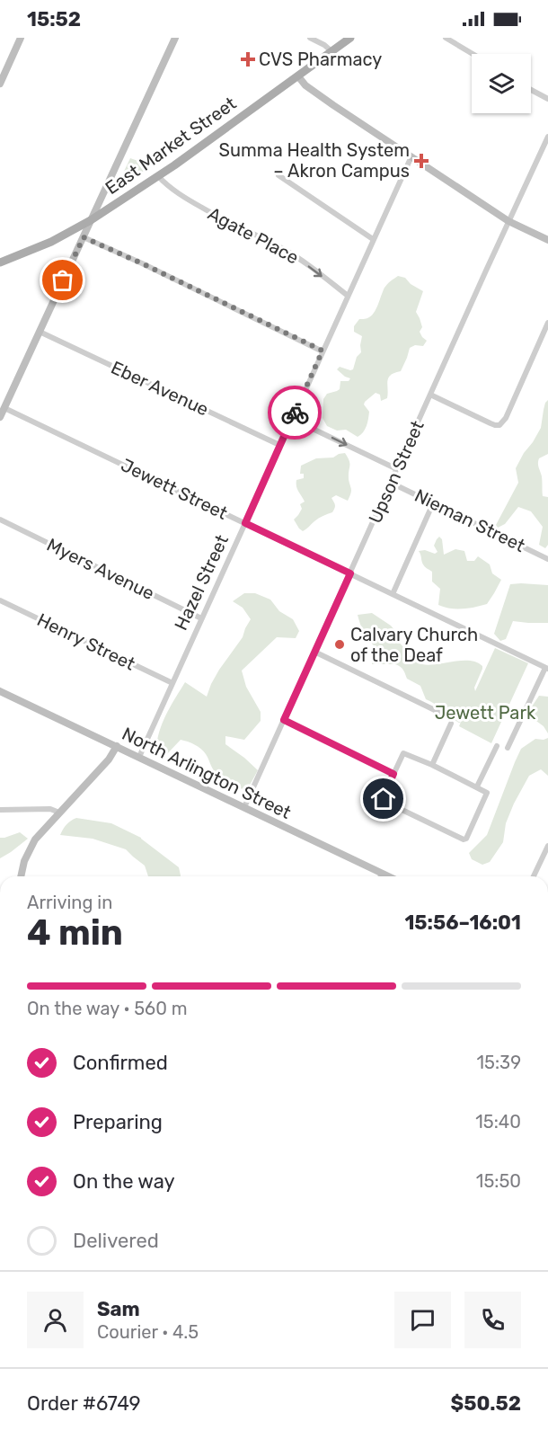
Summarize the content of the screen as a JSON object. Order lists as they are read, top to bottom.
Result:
{
  "streets": {
    "main road": ["East Market Street"],
    "street": [
      "Agate Place",
      "Eber Avenue",
      "Upson Street",
      "Jewett Street",
      "Nieman Street",
      "Myers Avenue",
      "Hazel Street",
      "Henry Street",
      "North Arlington Street"
    ]
  },
  "crossings": [
    ["East Market Street", "Agate Place"],
    ["Agate Place", "Hazel Street"],
    ["Eber Avenue", "Hazel Street"],
    ["Upson Street", "Jewett Street"],
    ["Upson Street", "Nieman Street"],
    ["Upson Street", "North Arlington Street"],
    ["Jewett Street", "Hazel Street"],
    ["Myers Avenue", "Hazel Street"],
    ["Hazel Street", "Henry Street"],
    ["Hazel Street", "North Arlington Street"]
  ],
  "one_way": ["Agate Place"],
  "parks": ["Jewett Park"],
  "places": {
    "health": ["CVS Pharmacy", "Summa Health System – Akron Campus"],
    "other": ["Calvary Church of the Deaf"]
  },
  "page": {
    "status": "15:52",
    "heading": ["4 min", "Arriving in", "15:56–16:01"],
    "panel": [
      "Sam",
      "Courier · 4.5",
      "Order #6749",
      "$50.52"
    ],
    "bar": "On the way · 560 m",
    "list": [
      ["Confirmed", "15:39"],
      ["Preparing", "15:40"],
      ["On the way", "15:50"],
      "Delivered"
    ]
  }
}
